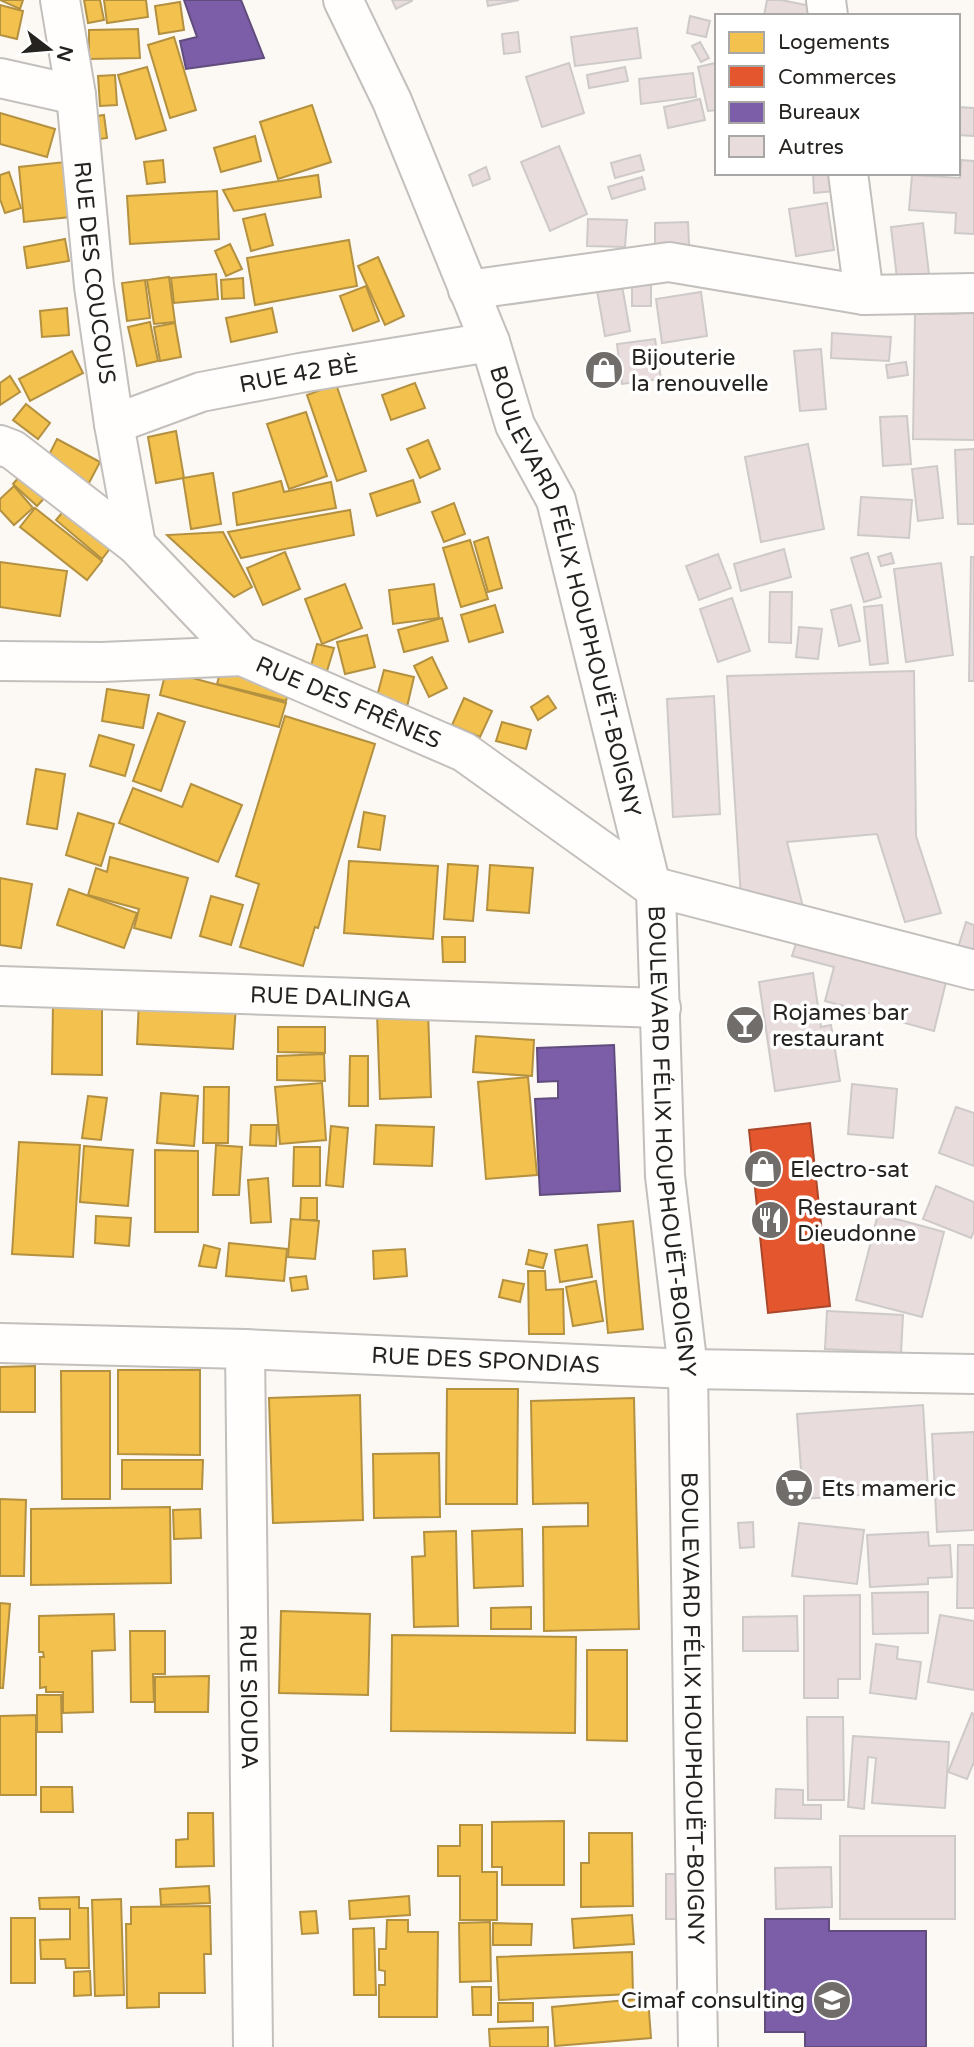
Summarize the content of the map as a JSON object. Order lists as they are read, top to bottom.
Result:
{
  "streets": {
    "street": [
      "RUE DES COUCOUS",
      "RUE 42 BÈ",
      "BOULEVARD FÉLIX HOUPHOUËT-BOIGNY",
      "RUE DES FRÊNES",
      "RUE DALINGA",
      "RUE DES SPONDIAS",
      "RUE SIOUDA"
    ]
  },
  "crossings": [
    ["RUE DES COUCOUS", "RUE 42 BÈ"],
    ["RUE DES COUCOUS", "RUE DES FRÊNES"],
    ["RUE 42 BÈ", "BOULEVARD FÉLIX HOUPHOUËT-BOIGNY"],
    ["BOULEVARD FÉLIX HOUPHOUËT-BOIGNY", "RUE DES FRÊNES"],
    ["BOULEVARD FÉLIX HOUPHOUËT-BOIGNY", "RUE DALINGA"],
    ["BOULEVARD FÉLIX HOUPHOUËT-BOIGNY", "RUE DES SPONDIAS"],
    ["RUE DES SPONDIAS", "RUE SIOUDA"]
  ],
  "places": {
    "shop": ["Bijouterie la renouvelle", "Electro-sat"],
    "bar": ["Rojames bar restaurant"],
    "restaurant": ["Restaurant Dieudonne"],
    "supermarket": ["Ets mameric"],
    "school or university": ["Cimaf consulting"]
  },
  "legend": [
    "Logements",
    "Commerces",
    "Bureaux",
    "Autres"
  ],
  "north": "right"
}
